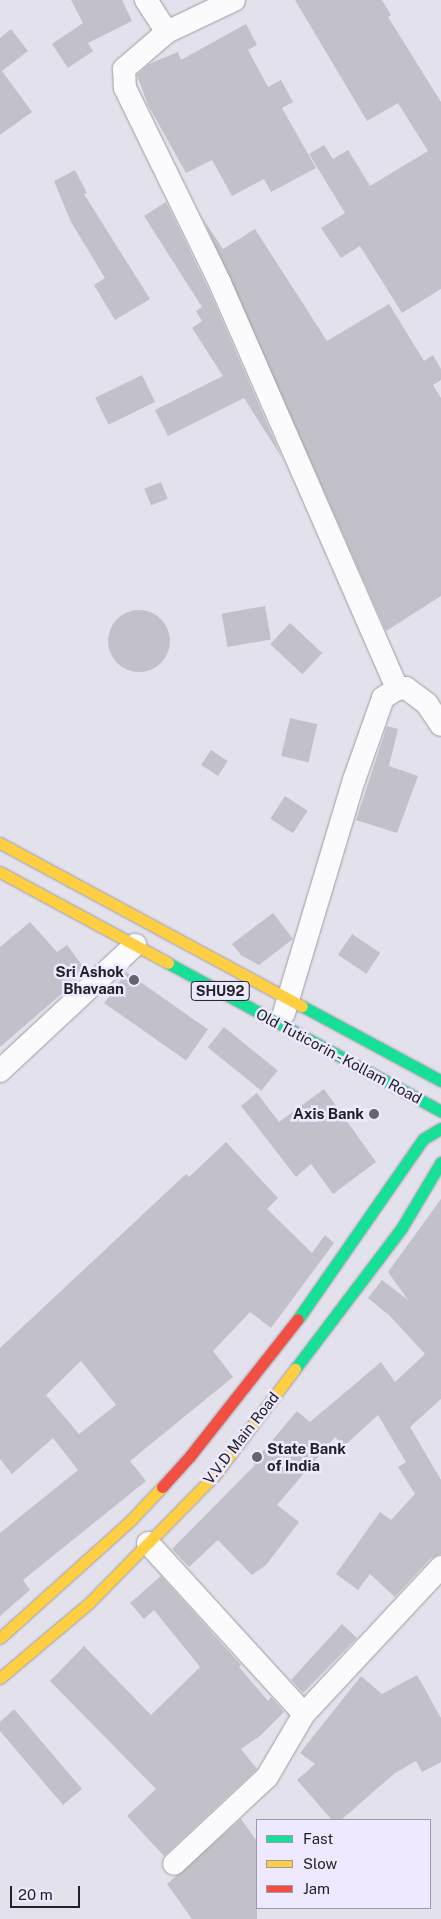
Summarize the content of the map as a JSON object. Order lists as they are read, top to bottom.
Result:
{
  "streets": {
    "main road": ["SHU92", "Old Tuticorin - Kollam Road", "V.V.D Main Road"]
  },
  "places": ["Sri Ashok Bhavaan", "Axis Bank", "State Bank of India"],
  "legend": ["Fast", "Slow", "Jam"],
  "scale_bar": "20 m"
}
